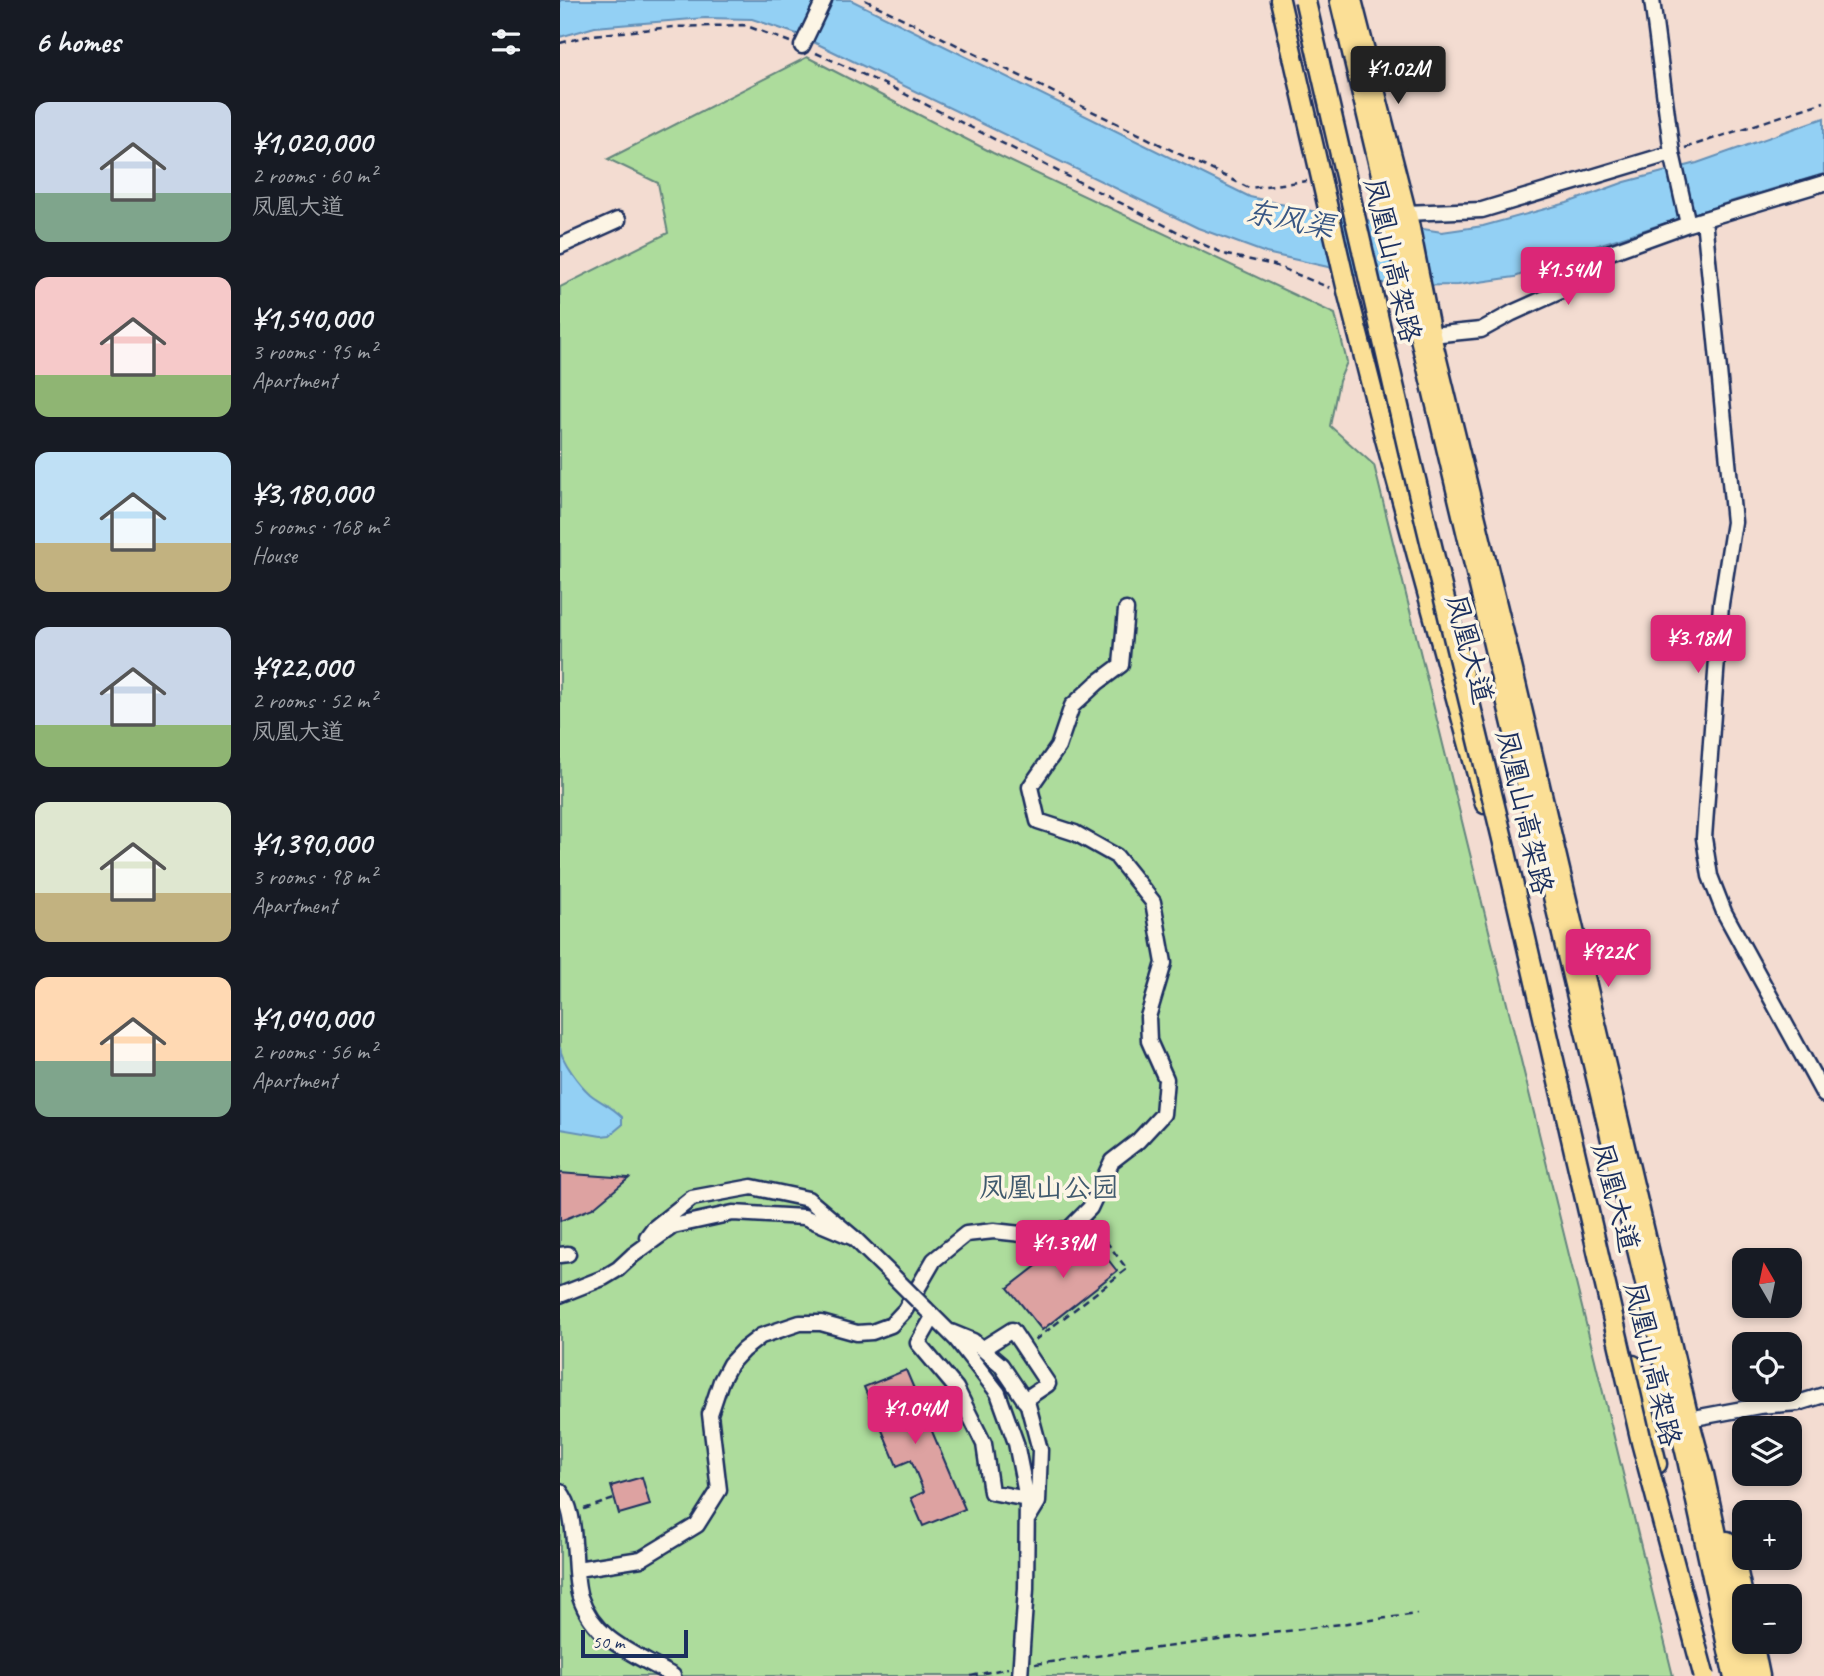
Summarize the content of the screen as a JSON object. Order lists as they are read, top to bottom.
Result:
{
  "streets": {
    "highway": ["凤凰山高架路"],
    "main road": ["凤凰大道"]
  },
  "crossings": [
    ["凤凰山高架路", "凤凰大道"]
  ],
  "water": ["东风渠"],
  "parks": ["凤凰山公园"],
  "scale_bar": "50 m",
  "north": "top",
  "page": {
    "heading": "6 homes",
    "price": [
      "¥1.02M",
      "¥1.54M",
      "¥3.18M",
      "¥922K",
      "¥1.39M",
      "¥1.04M"
    ],
    "list": [
      {
        "name": "¥1,020,000",
        "note": "2 rooms · 60 m² · 凤凰大道"
      },
      {
        "name": "¥1,540,000",
        "note": "3 rooms · 95 m² · Apartment"
      },
      {
        "name": "¥3,180,000",
        "note": "5 rooms · 168 m² · House"
      },
      {
        "name": "¥922,000",
        "note": "2 rooms · 52 m² · 凤凰大道"
      },
      {
        "name": "¥1,390,000",
        "note": "3 rooms · 98 m² · Apartment"
      },
      {
        "name": "¥1,040,000",
        "note": "2 rooms · 56 m² · Apartment"
      }
    ],
    "map_buttons": ["+", "−"],
    "scale": "50 m"
  }
}
